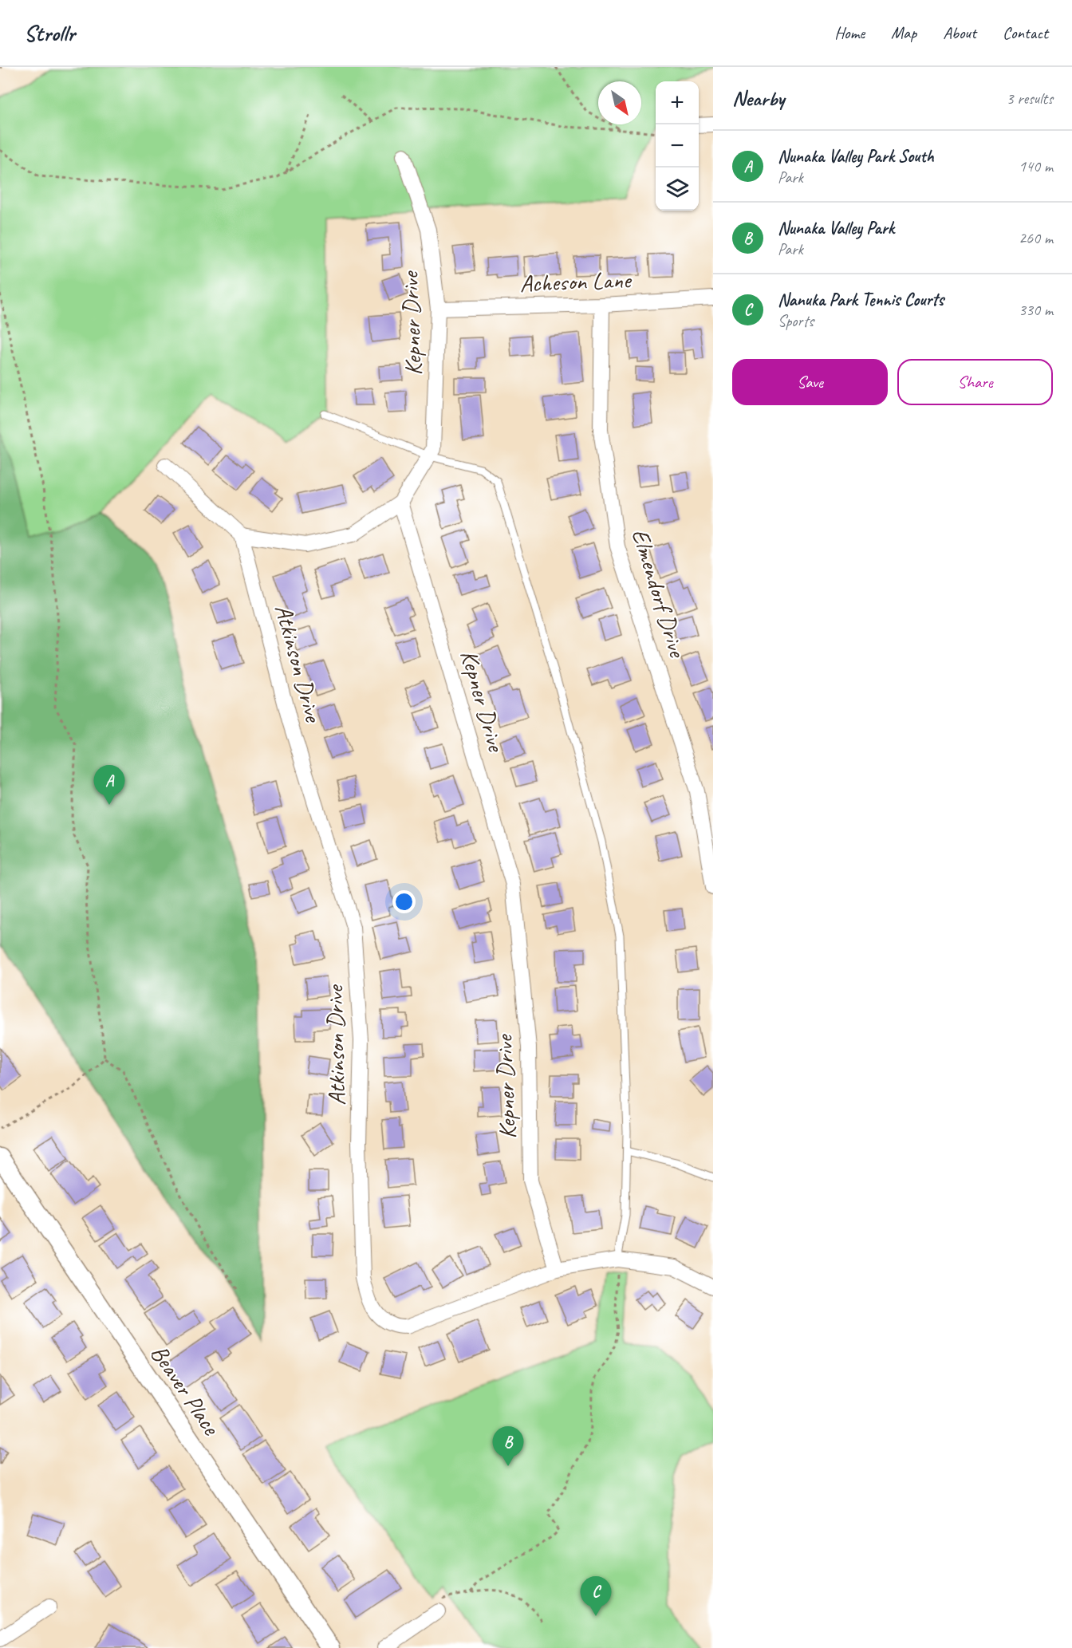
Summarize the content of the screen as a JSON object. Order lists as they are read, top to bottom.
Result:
{
  "streets": {
    "street": [
      "Acheson Lane",
      "Kepner Drive",
      "Elmendorf Drive",
      "Atkinson Drive",
      "Beaver Place"
    ]
  },
  "crossings": [
    ["Acheson Lane", "Kepner Drive"],
    ["Acheson Lane", "Elmendorf Drive"],
    ["Kepner Drive", "Atkinson Drive"]
  ],
  "north": "bottom right",
  "page": {
    "header": "Strollr",
    "nav": [
      "Home",
      "Map",
      "About",
      "Contact"
    ],
    "heading": ["Nearby", "3 results"],
    "map_buttons": ["+", "−"],
    "list": [
      {
        "mark": "A",
        "name": "Nunaka Valley Park South",
        "note": "Park",
        "value": "140 m"
      },
      {
        "mark": "B",
        "name": "Nunaka Valley Park",
        "note": "Park",
        "value": "260 m"
      },
      {
        "mark": "C",
        "name": "Nanuka Park Tennis Courts",
        "note": "Sports",
        "value": "330 m"
      }
    ],
    "buttons": ["Save", "Share"],
    "pins": ["A", "B", "C"]
  }
}
